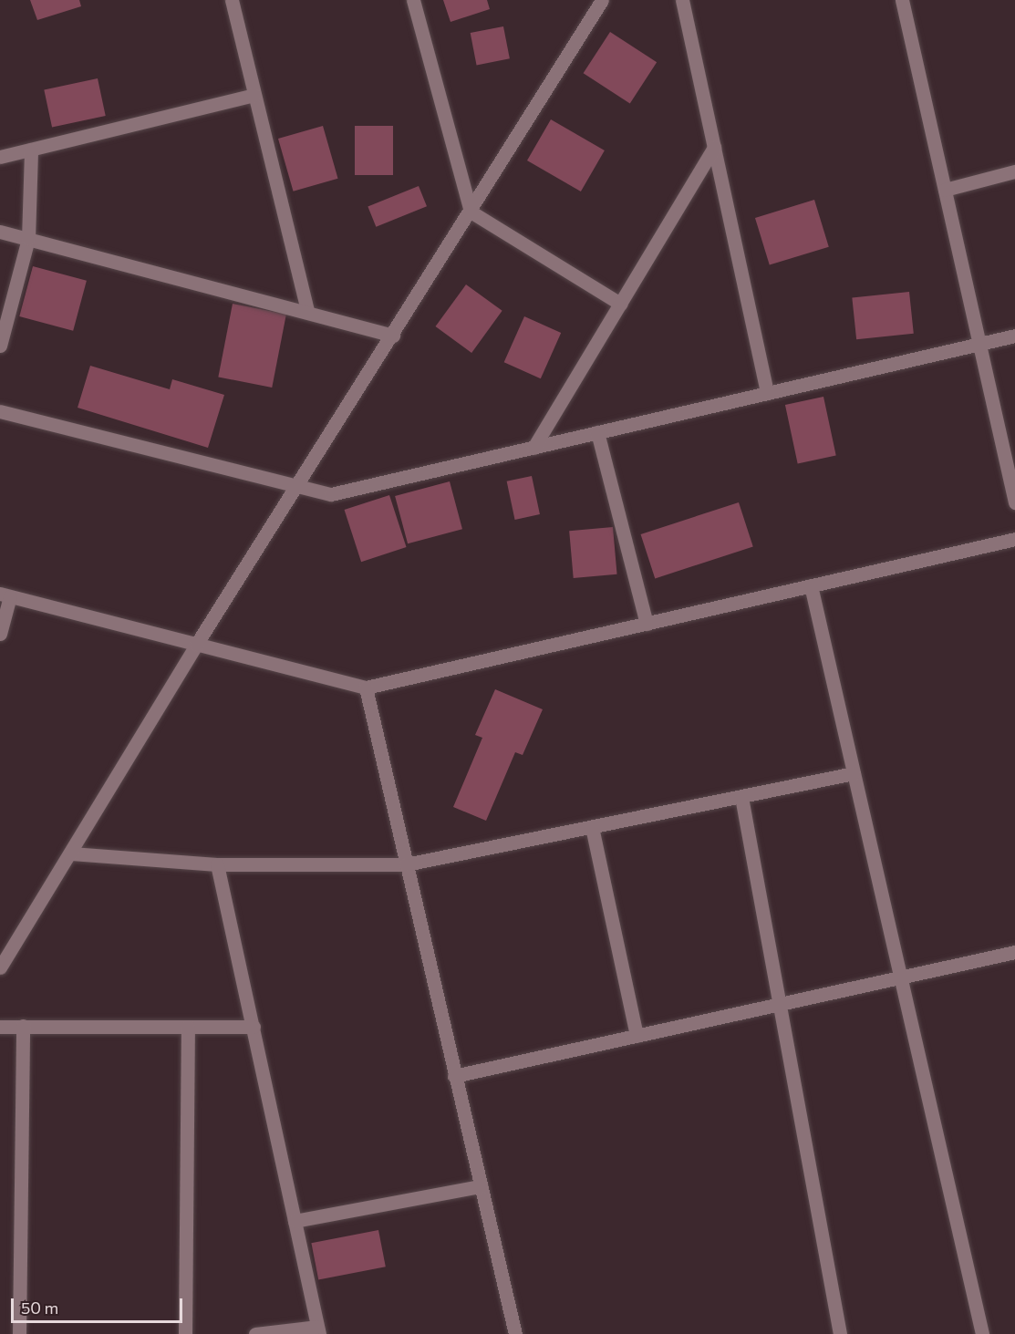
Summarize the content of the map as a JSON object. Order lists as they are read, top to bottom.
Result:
{
  "scale_bar": "50 m"
}
